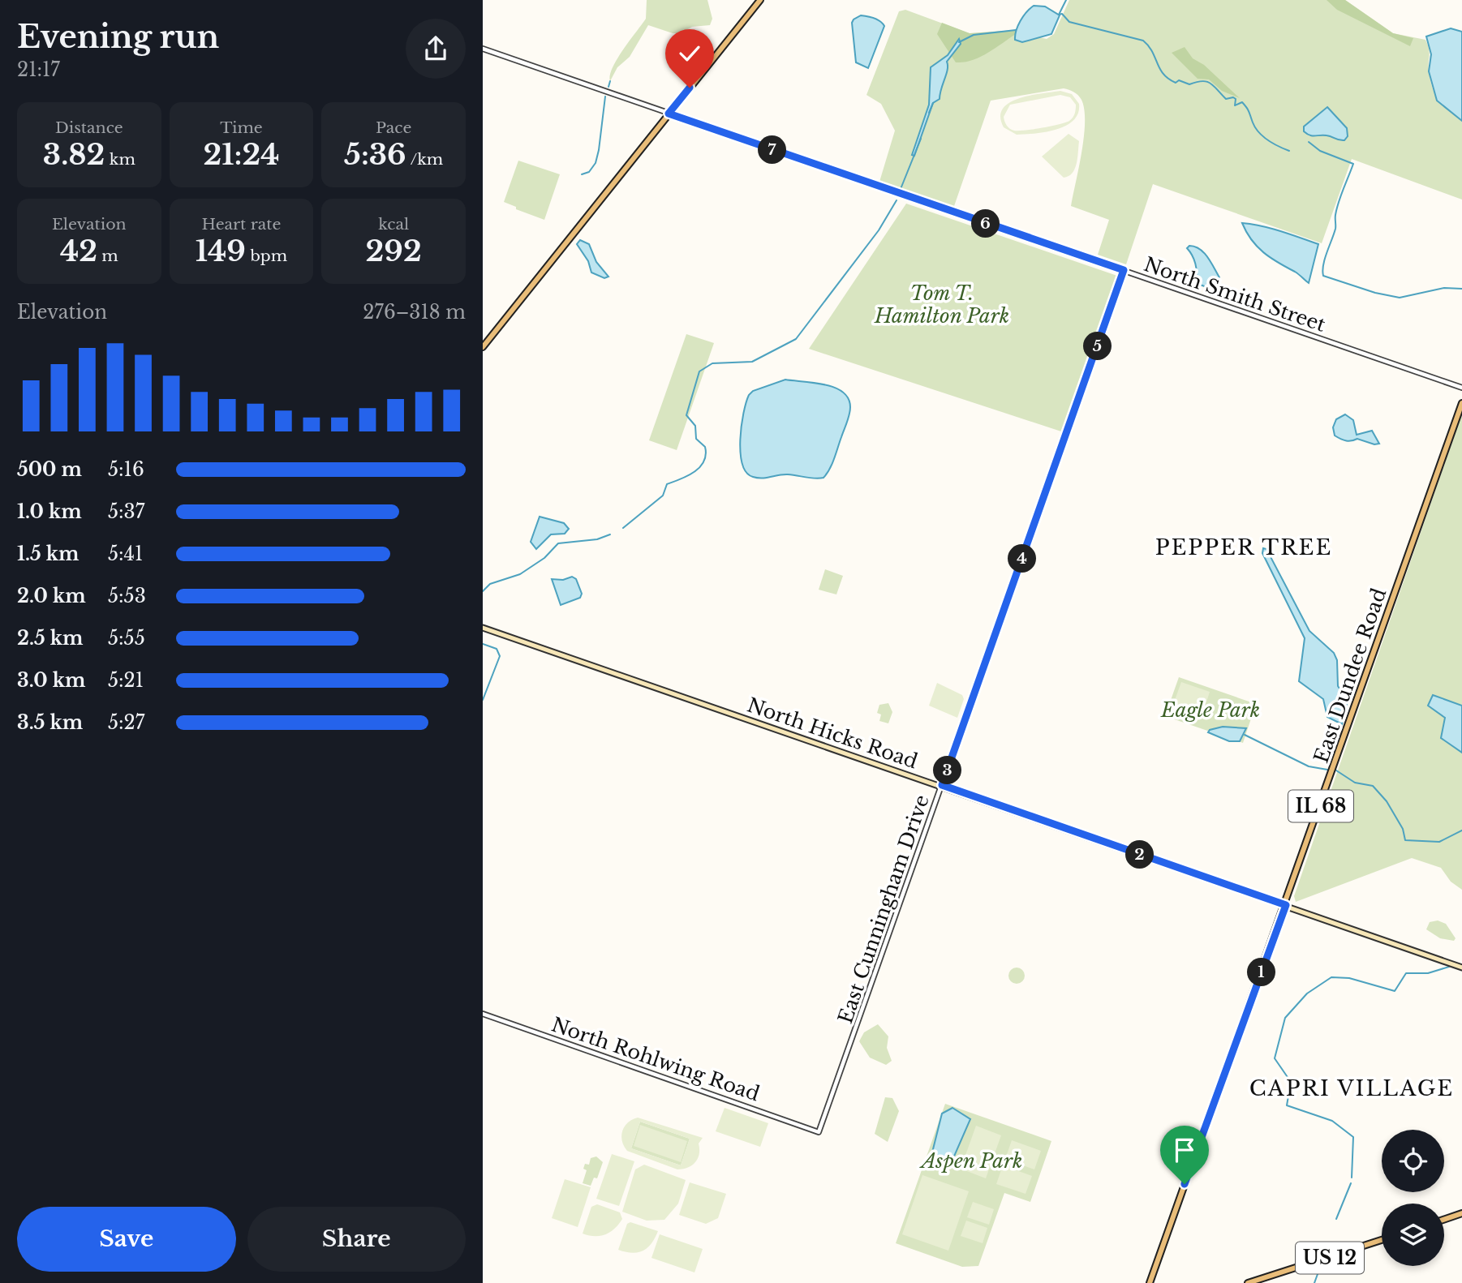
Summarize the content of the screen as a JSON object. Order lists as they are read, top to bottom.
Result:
{
  "streets": {
    "main road": [
      "East Dundee Road",
      "North Hicks Road",
      "IL 68",
      "US 12"
    ],
    "street": ["North Smith Street", "East Cunningham Drive", "North Rohlwing Road"]
  },
  "crossings": [
    ["North Smith Street", "East Cunningham Drive"],
    ["East Dundee Road", "North Hicks Road"],
    ["North Hicks Road", "East Cunningham Drive"],
    ["East Cunningham Drive", "North Rohlwing Road"]
  ],
  "districts": ["PEPPER TREE", "CAPRI VILLAGE"],
  "parks": ["Tom T. Hamilton Park", "Eagle Park", "Aspen Park"],
  "page": {
    "heading": ["Evening run", "21:17"],
    "stats": [
      ["Distance", "3.82 km"],
      ["Time", "21:24"],
      ["Pace", "5:36 /km"],
      ["Elevation", "42 m"],
      ["Heart rate", "149 bpm"],
      ["kcal", "292"]
    ],
    "pins": [
      "7",
      "6",
      "5",
      "4",
      "3",
      "2",
      "1"
    ],
    "chart": ["Elevation", "276–318 m"],
    "list": [
      {
        "name": "500 m",
        "note": "5:16"
      },
      {
        "name": "1.0 km",
        "note": "5:37"
      },
      {
        "name": "1.5 km",
        "note": "5:41"
      },
      {
        "name": "2.0 km",
        "note": "5:53"
      },
      {
        "name": "2.5 km",
        "note": "5:55"
      },
      {
        "name": "3.0 km",
        "note": "5:21"
      },
      {
        "name": "3.5 km",
        "note": "5:27"
      }
    ],
    "buttons": ["Save", "Share"]
  }
}
